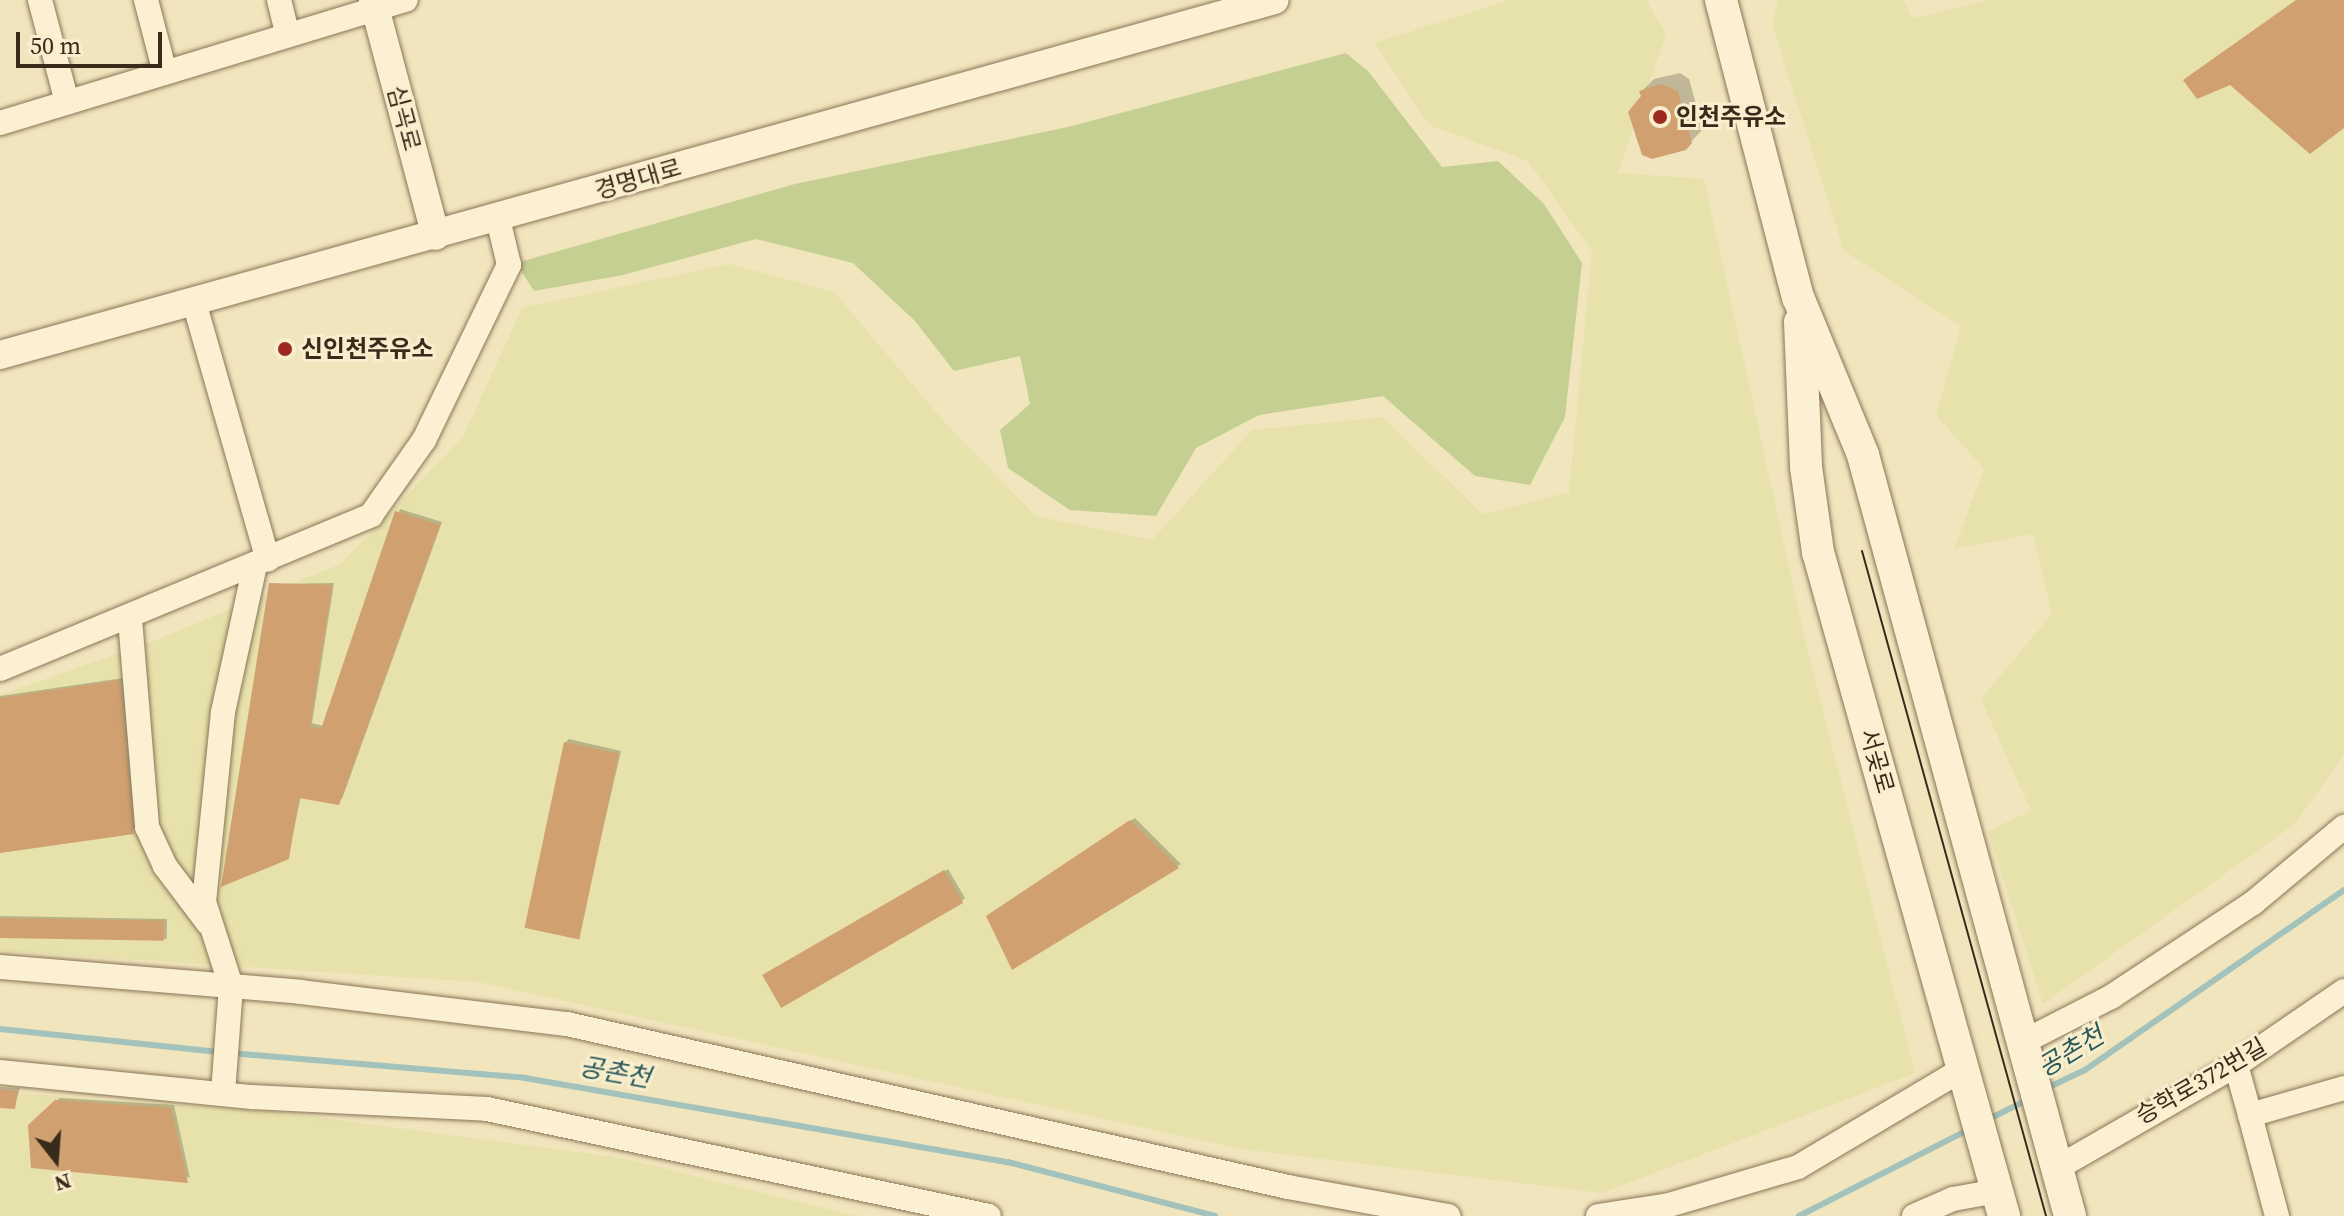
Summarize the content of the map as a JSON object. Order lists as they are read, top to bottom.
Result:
{
  "streets": {
    "main road": ["서곶로"],
    "street": ["심곡로", "경명대로", "승학로372번길"]
  },
  "crossings": [
    ["심곡로", "경명대로"],
    ["서곶로", "승학로372번길"]
  ],
  "water": ["공촌천"],
  "places": ["인천주유소", "신인천주유소"],
  "scale_bar": "50 m",
  "north": "bottom"
}
